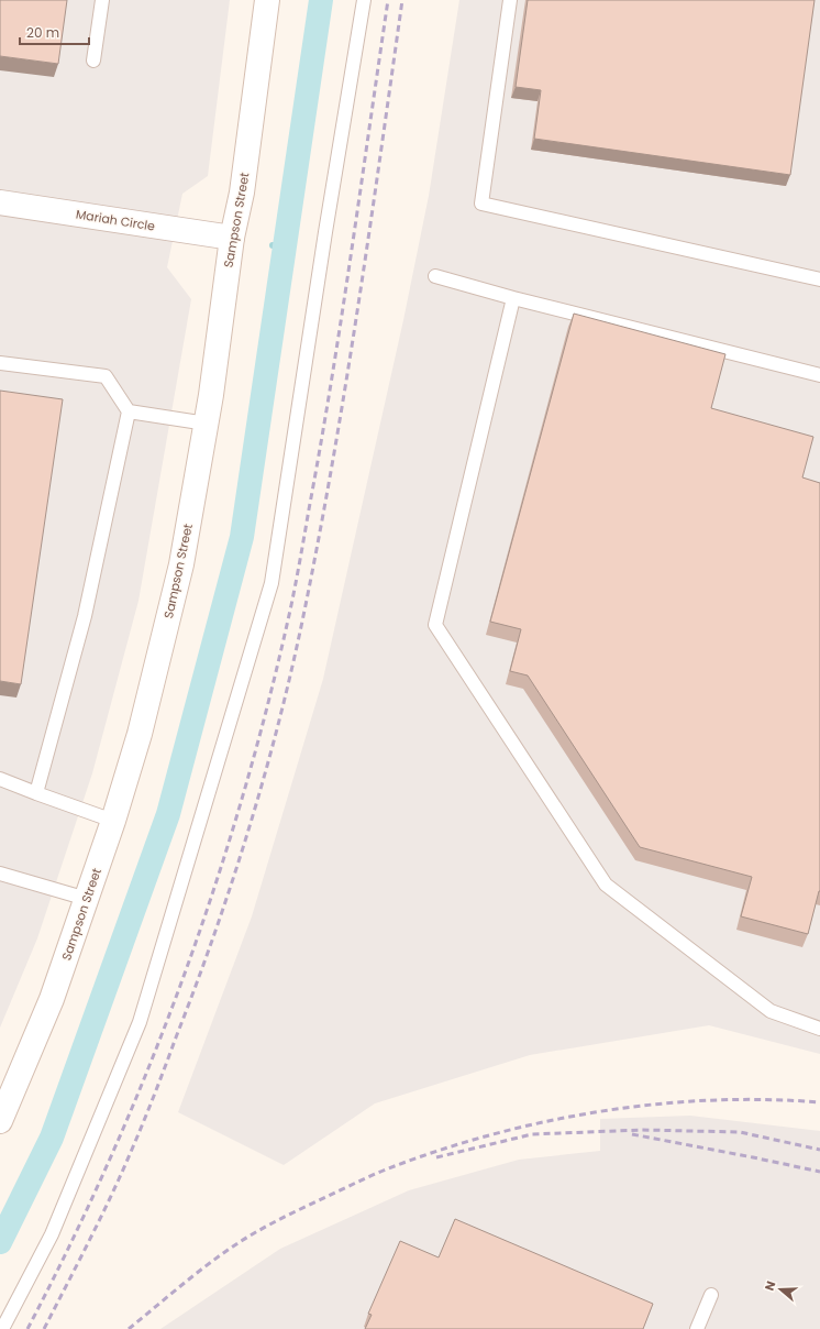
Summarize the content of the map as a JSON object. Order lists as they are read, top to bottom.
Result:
{
  "streets": {
    "street": ["Mariah Circle", "Sampson Street"]
  },
  "crossings": [
    ["Mariah Circle", "Sampson Street"]
  ],
  "scale_bar": "20 m",
  "north": "left"
}
